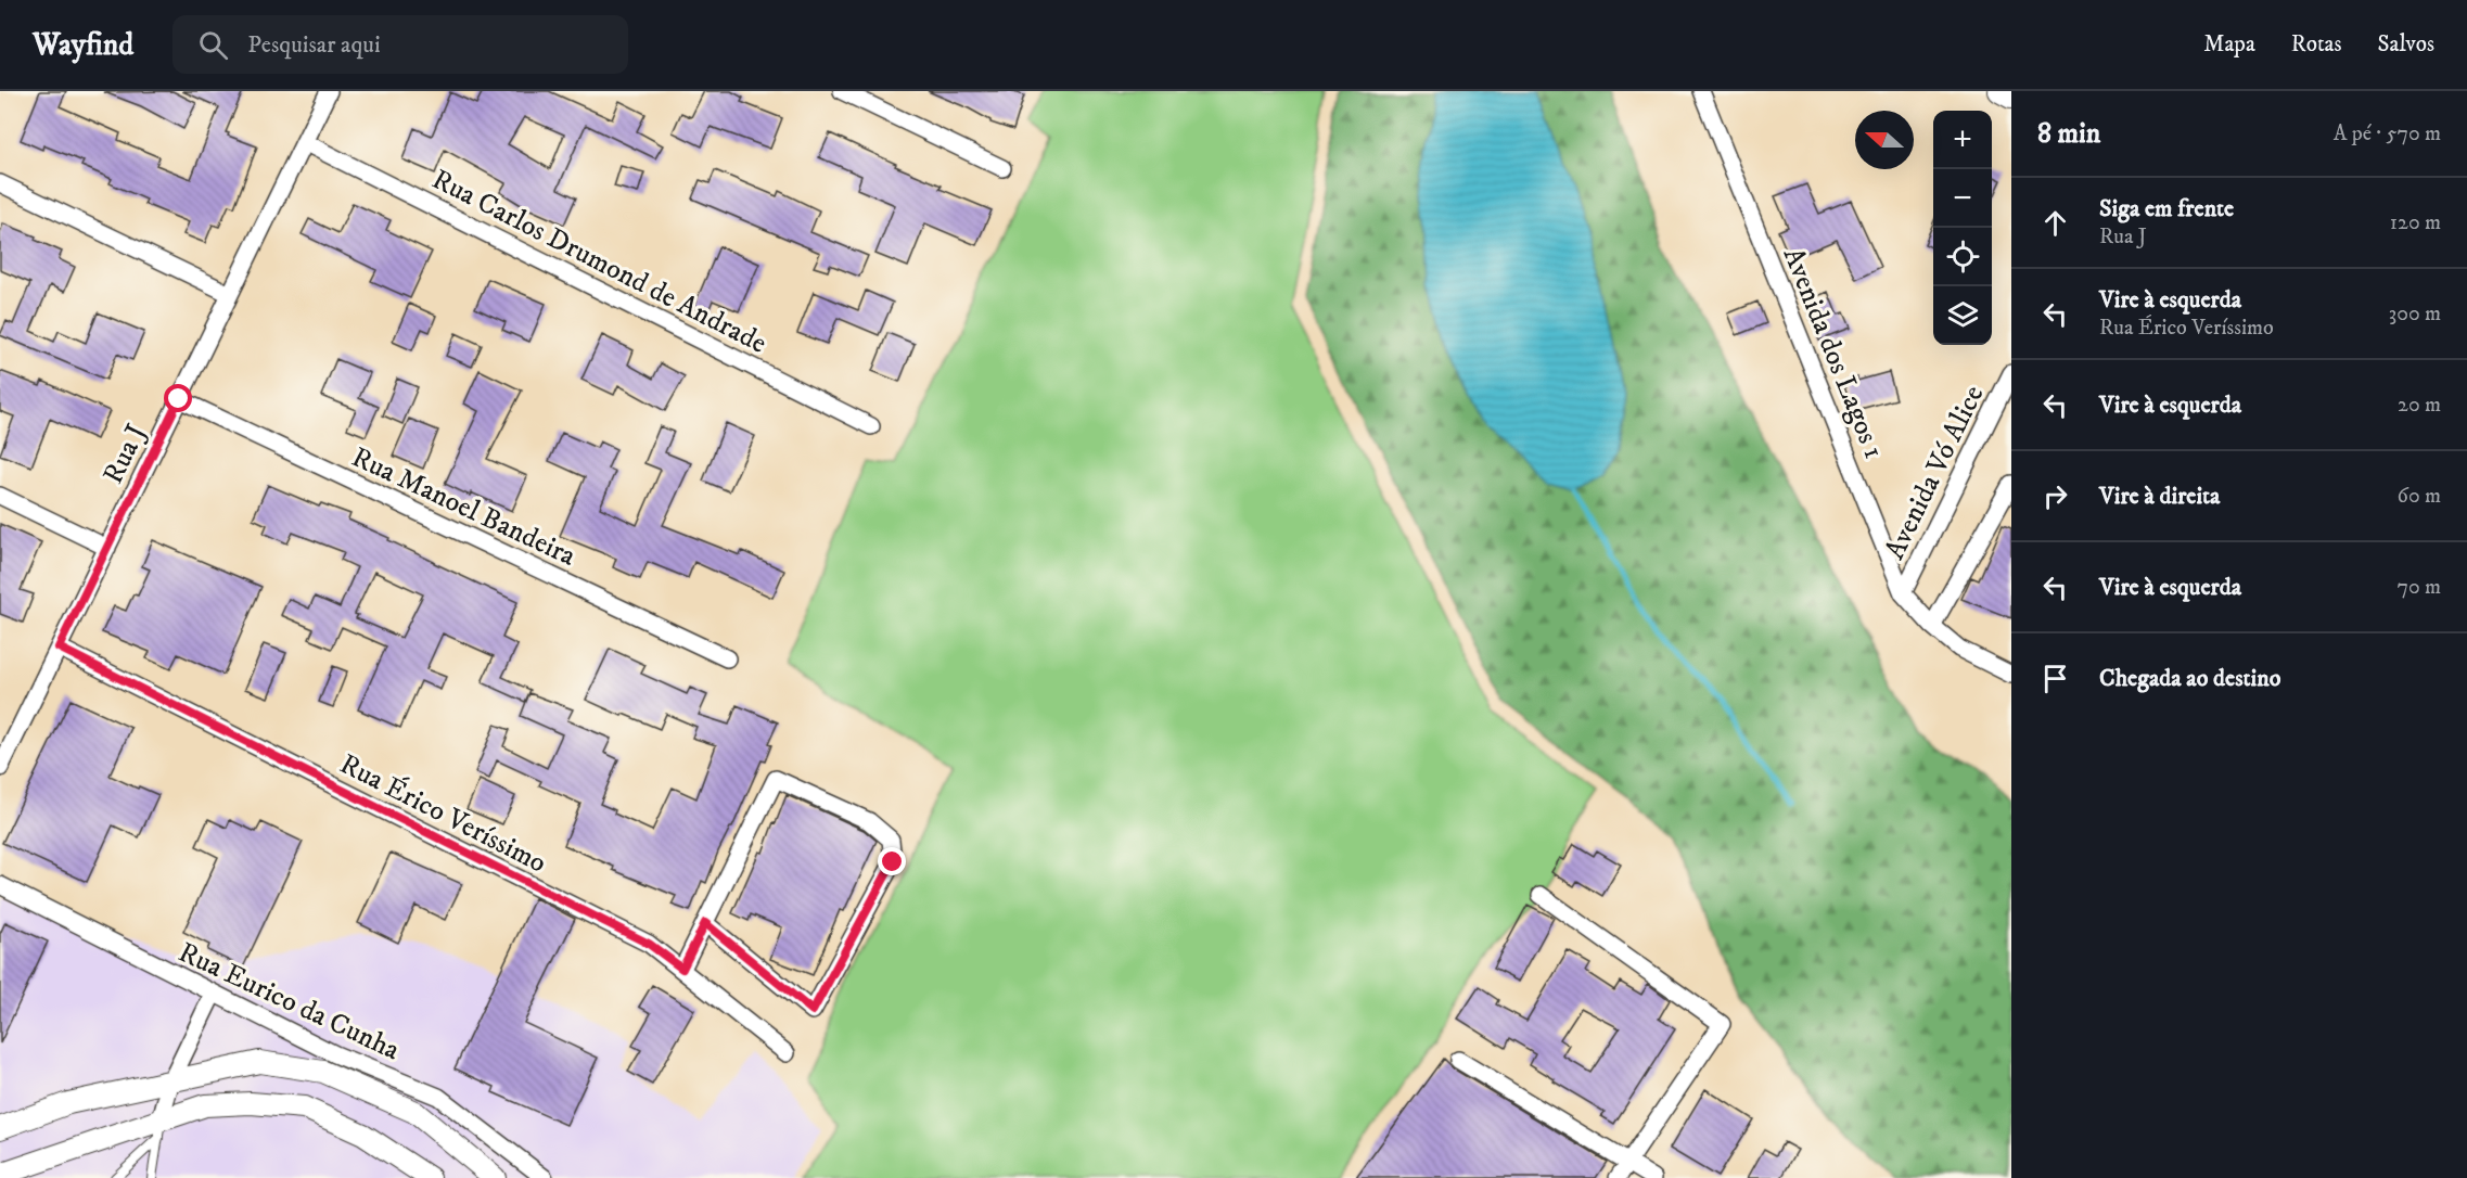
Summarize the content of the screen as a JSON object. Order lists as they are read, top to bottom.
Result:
{
  "streets": {
    "street": [
      "Rua Carlos Drumond de Andrade",
      "Avenida dos Lagos 1",
      "Rua J",
      "Avenida Vó Alice",
      "Rua Manoel Bandeira",
      "Rua Érico Veríssimo",
      "Rua Eurico da Cunha"
    ]
  },
  "crossings": [
    ["Rua Carlos Drumond de Andrade", "Rua J"],
    ["Avenida dos Lagos 1", "Avenida Vó Alice"],
    ["Rua J", "Rua Manoel Bandeira"],
    ["Rua J", "Rua Érico Veríssimo"]
  ],
  "north": "left",
  "page": {
    "header": "Wayfind",
    "search": "Pesquisar aqui",
    "nav": ["Mapa", "Rotas", "Salvos"],
    "heading": ["8 min", "A pé · 570 m"],
    "map_buttons": ["+", "−"],
    "list": [
      ["Siga em frente", "Rua J", "120 m"],
      ["Vire à esquerda", "Rua Érico Veríssimo", "300 m"],
      ["Vire à esquerda", "20 m"],
      ["Vire à direita", "60 m"],
      ["Vire à esquerda", "70 m"],
      "Chegada ao destino"
    ]
  }
}
